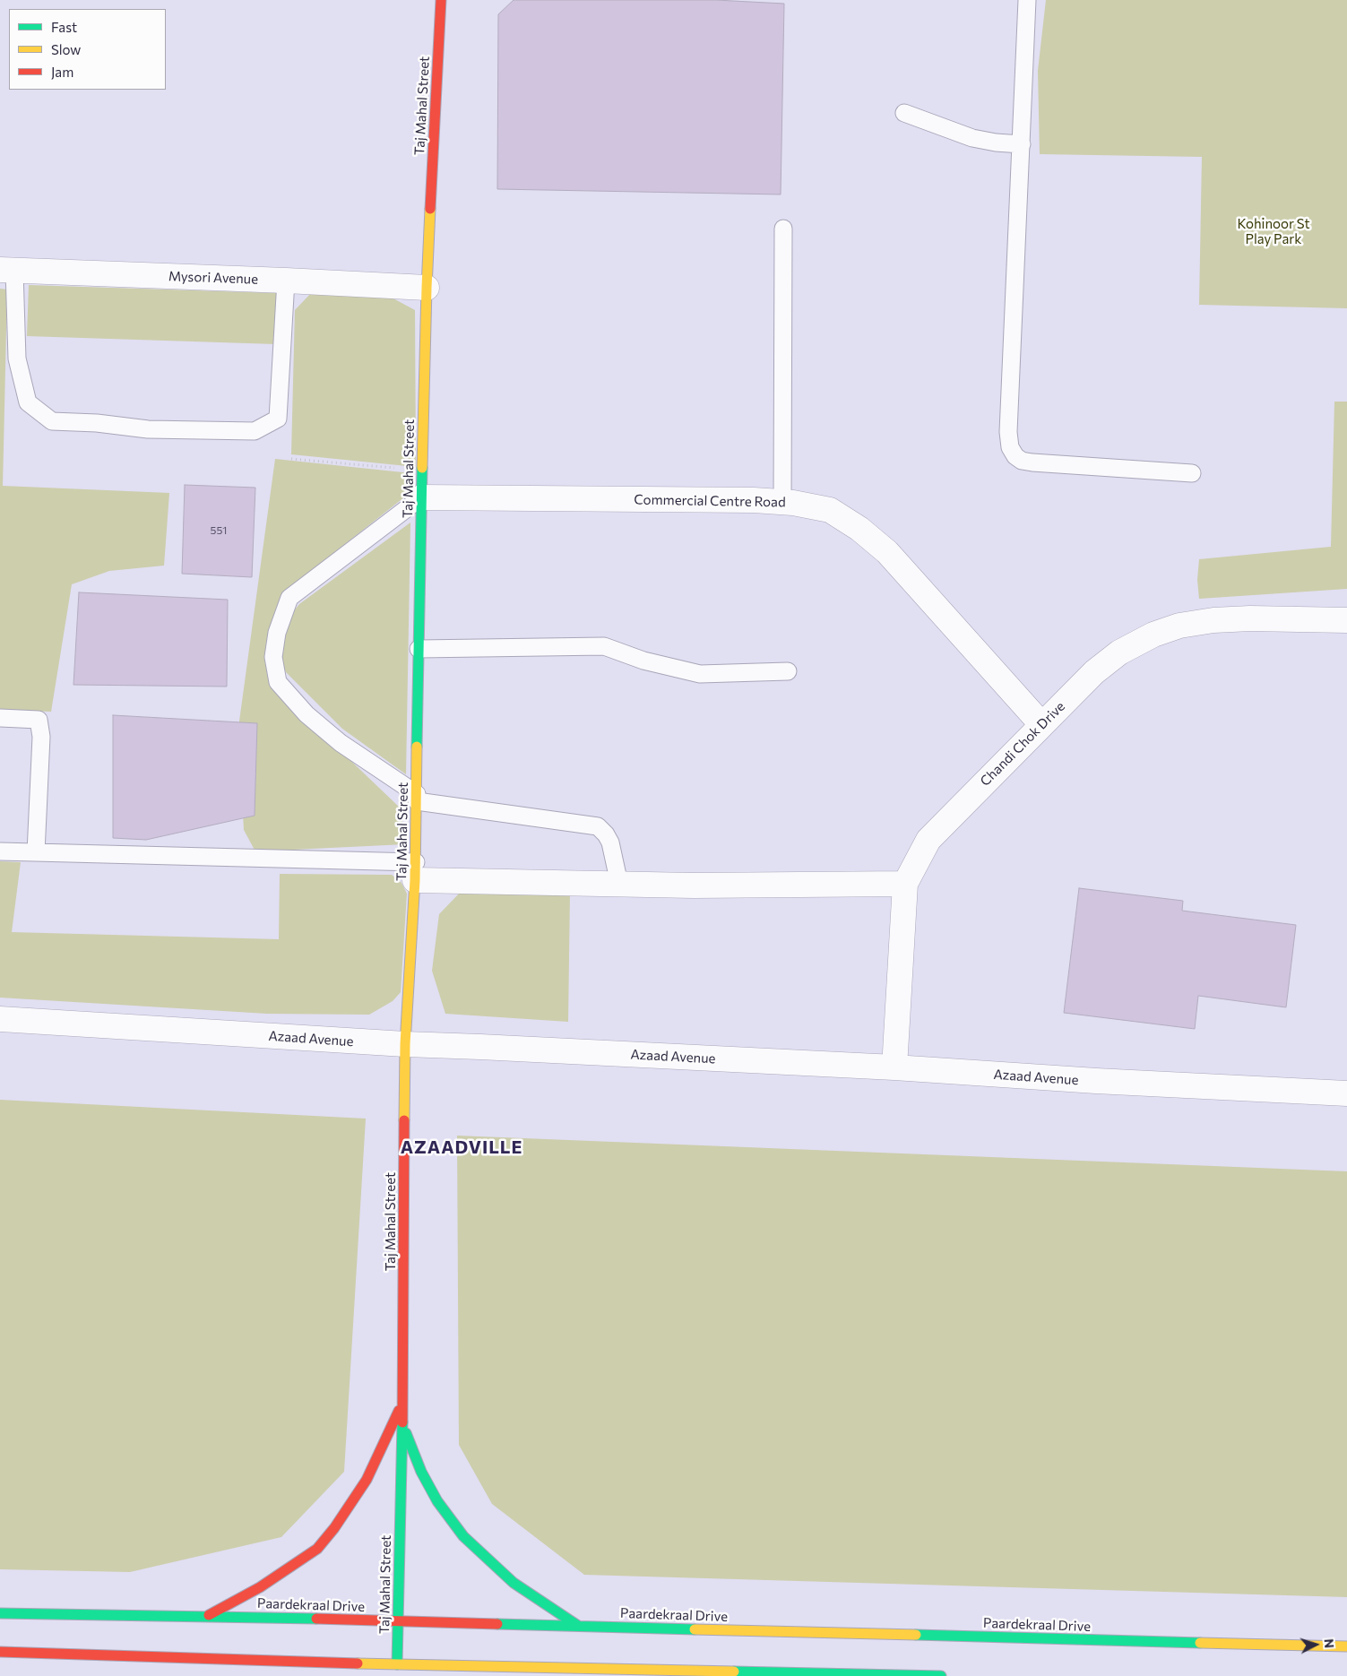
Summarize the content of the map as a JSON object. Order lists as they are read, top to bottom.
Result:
{
  "streets": {
    "main road": ["Taj Mahal Street", "Paardekraal Drive"],
    "street": [
      "Mysori Avenue",
      "Commercial Centre Road",
      "Chandi Chok Drive",
      "Azaad Avenue"
    ]
  },
  "crossings": [
    ["Taj Mahal Street", "Mysori Avenue"],
    ["Taj Mahal Street", "Commercial Centre Road"],
    ["Taj Mahal Street", "Azaad Avenue"],
    ["Taj Mahal Street", "Paardekraal Drive"],
    ["Commercial Centre Road", "Chandi Chok Drive"],
    ["Chandi Chok Drive", "Azaad Avenue"]
  ],
  "districts": ["AZAADVILLE"],
  "parks": ["Kohinoor St Play Park"],
  "house_numbers": ["551"],
  "legend": ["Fast", "Slow", "Jam"],
  "north": "right"
}
